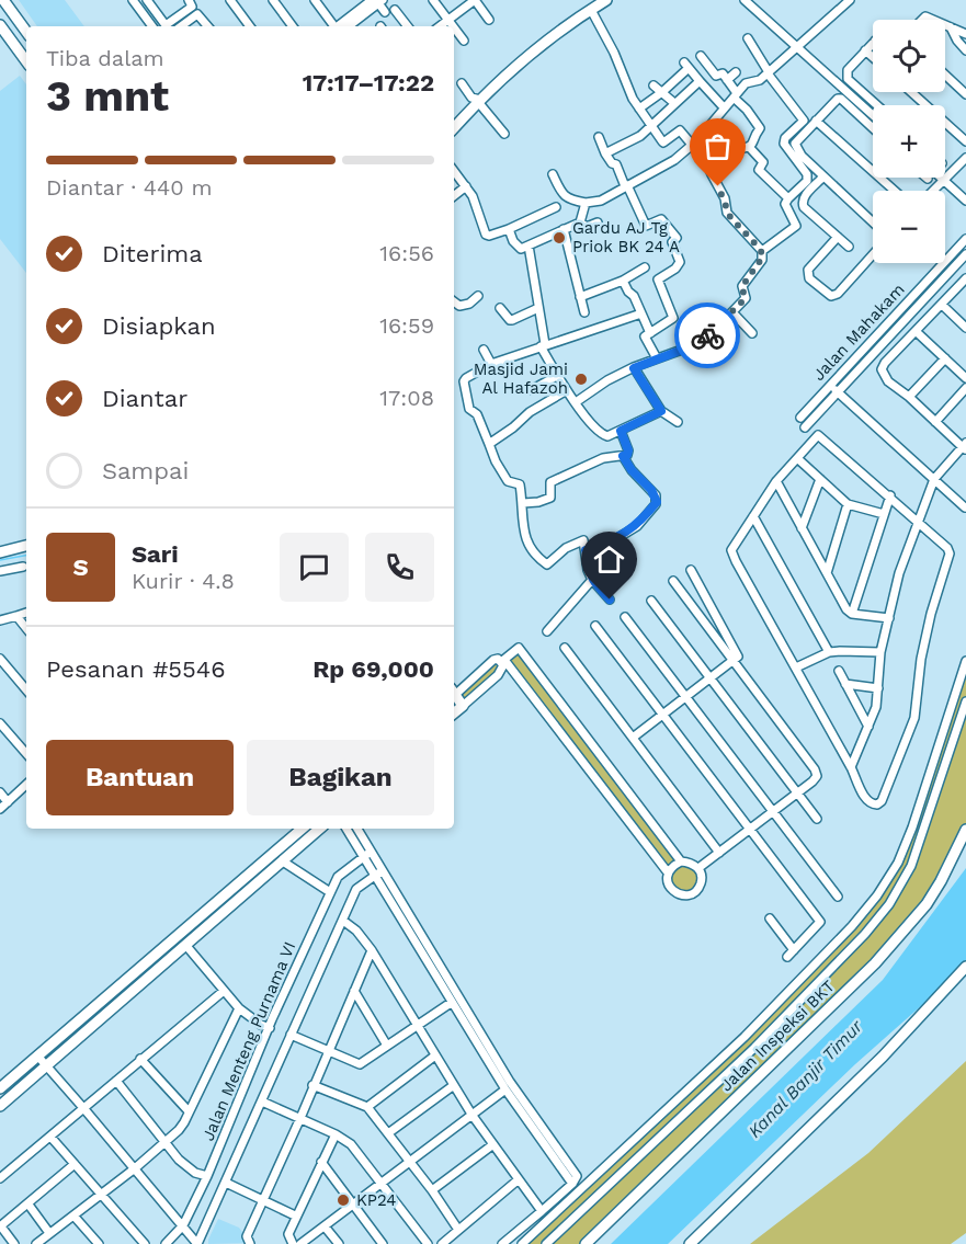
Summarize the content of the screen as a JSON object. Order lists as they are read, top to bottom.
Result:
{
  "streets": {
    "street": ["Jalan Mahakam", "Jalan Inspeksi BKT", "Jalan Menteng Purnama VI"]
  },
  "water": ["Kanal Banjir Timur"],
  "places": ["Gardu AJ Tg Priok BK 24 A", "Masjid Jami Al Hafazoh", "KP24"],
  "page": {
    "map_buttons": ["+", "−"],
    "heading": ["3 mnt", "Tiba dalam", "17:17–17:22"],
    "panel": [
      "Sari",
      "Kurir · 4.8",
      "Pesanan #5546",
      "Rp 69,000"
    ],
    "bar": "Diantar · 440 m",
    "list": [
      ["Diterima", "16:56"],
      ["Disiapkan", "16:59"],
      ["Diantar", "17:08"],
      "Sampai"
    ],
    "round": "S",
    "buttons": ["Bantuan", "Bagikan"]
  }
}
